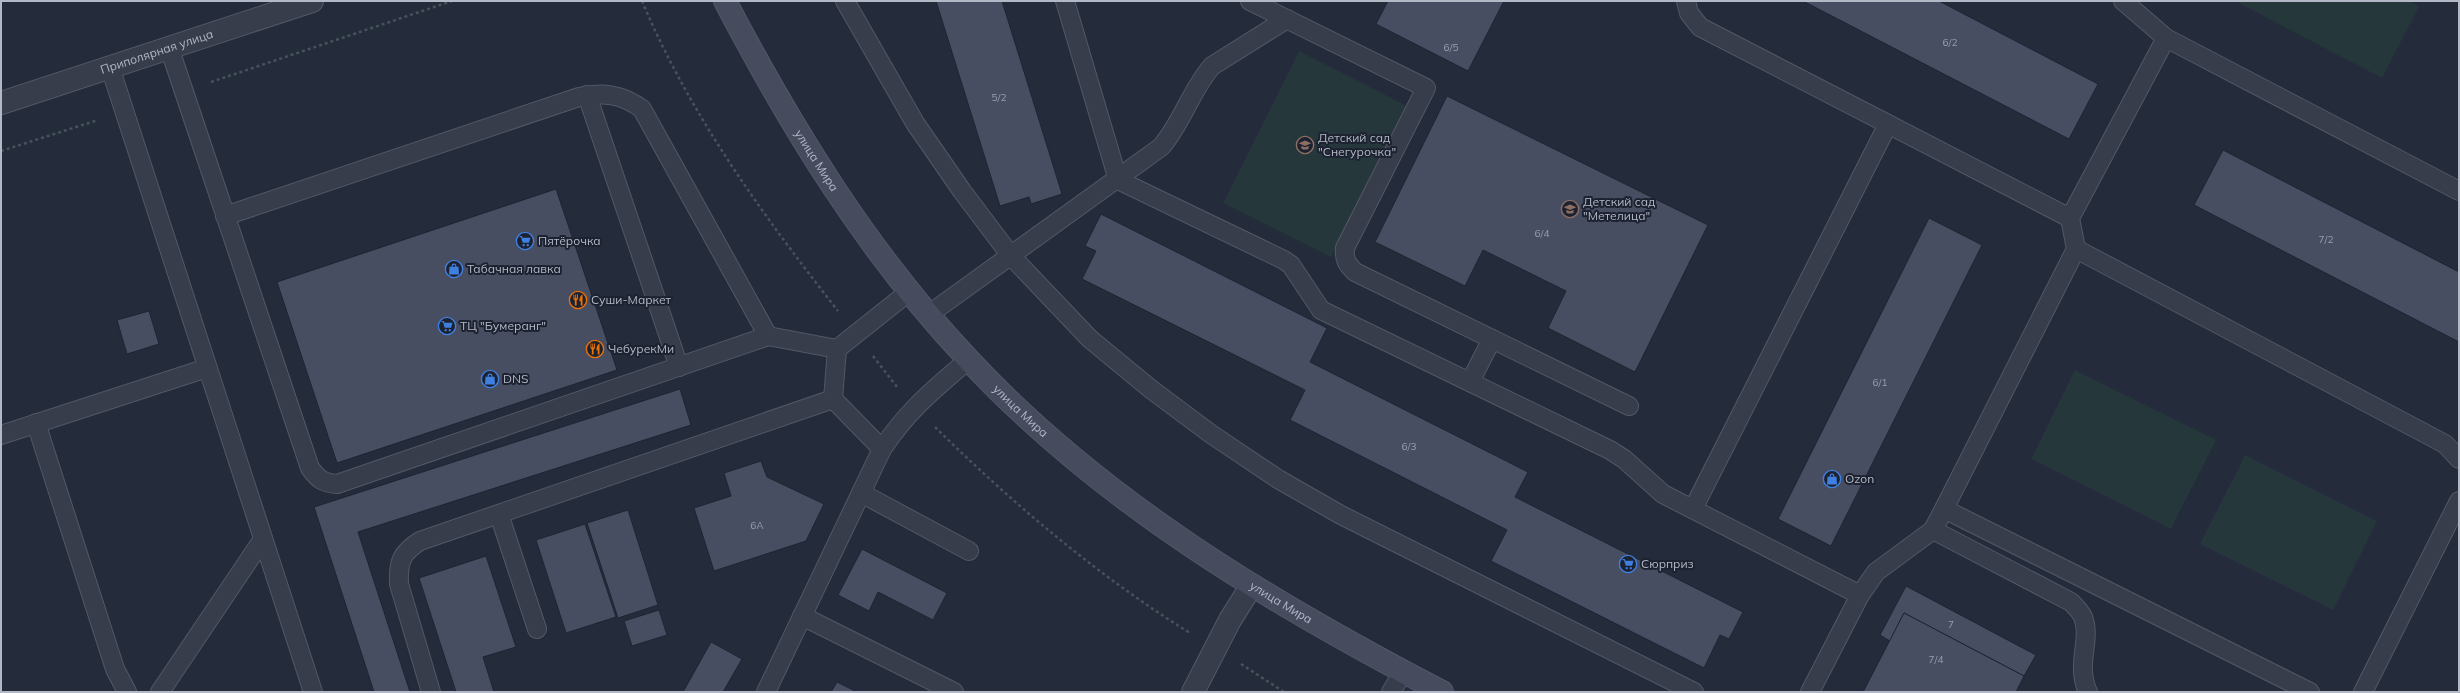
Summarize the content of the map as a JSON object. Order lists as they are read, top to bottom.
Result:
{
  "streets": {
    "street": ["Приполярная улица", "улица Мира"]
  },
  "places": {
    "school or university": ["Детский сад \"Снегурочка\"", "Детский сад \"Метелица\""],
    "supermarket": ["Пятёрочка", "ТЦ \"Бумеранг\"", "Сюрприз"],
    "shop": ["Табачная лавка", "DNS", "Ozon"],
    "restaurant": ["Суши-Маркет", "ЧебурекМи"]
  },
  "house_numbers": [
    "6/2",
    "6/5",
    "5/2",
    "6/4",
    "7/2",
    "6/1",
    "6/3",
    "6А",
    "7",
    "7/4"
  ]
}
